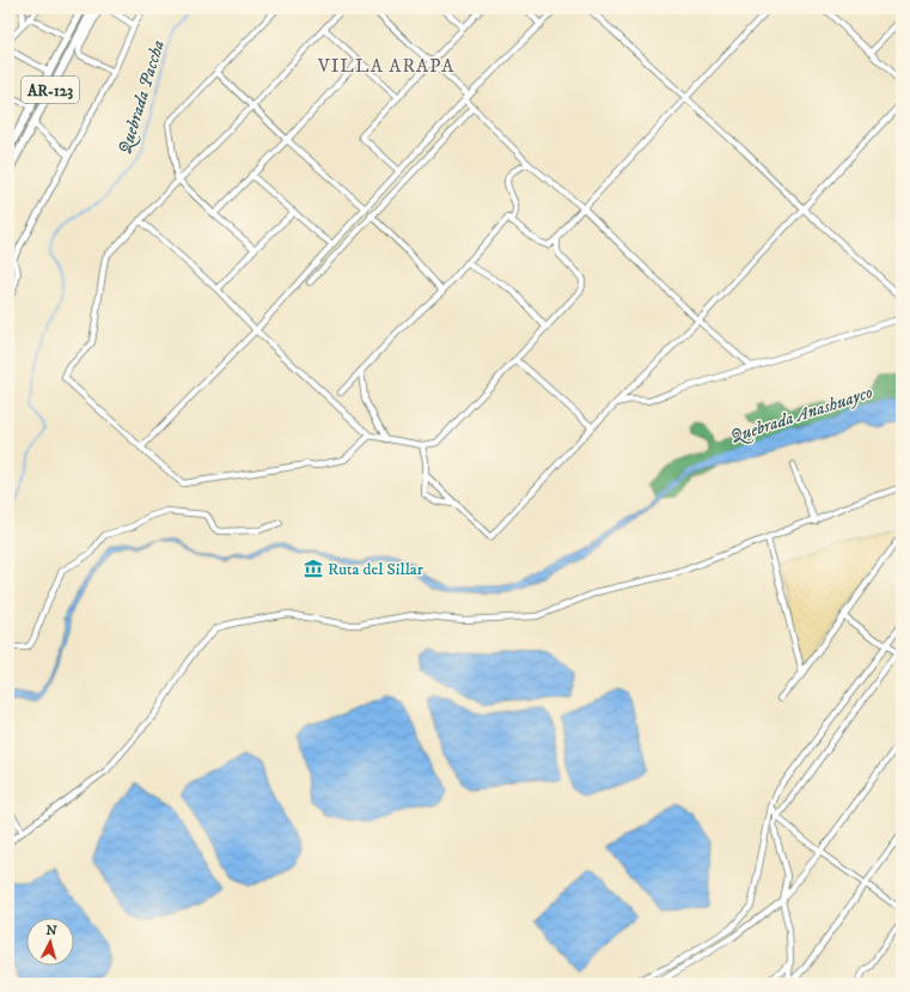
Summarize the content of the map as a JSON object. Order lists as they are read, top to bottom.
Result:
{
  "streets": {
    "main road": ["AR-123"]
  },
  "districts": ["VILLA ARAPA"],
  "water": ["Quebrada Paccha", "Quebrada Anashuayco"],
  "places": {
    "museum": ["Ruta del Sillar"]
  },
  "north": "top"
}
